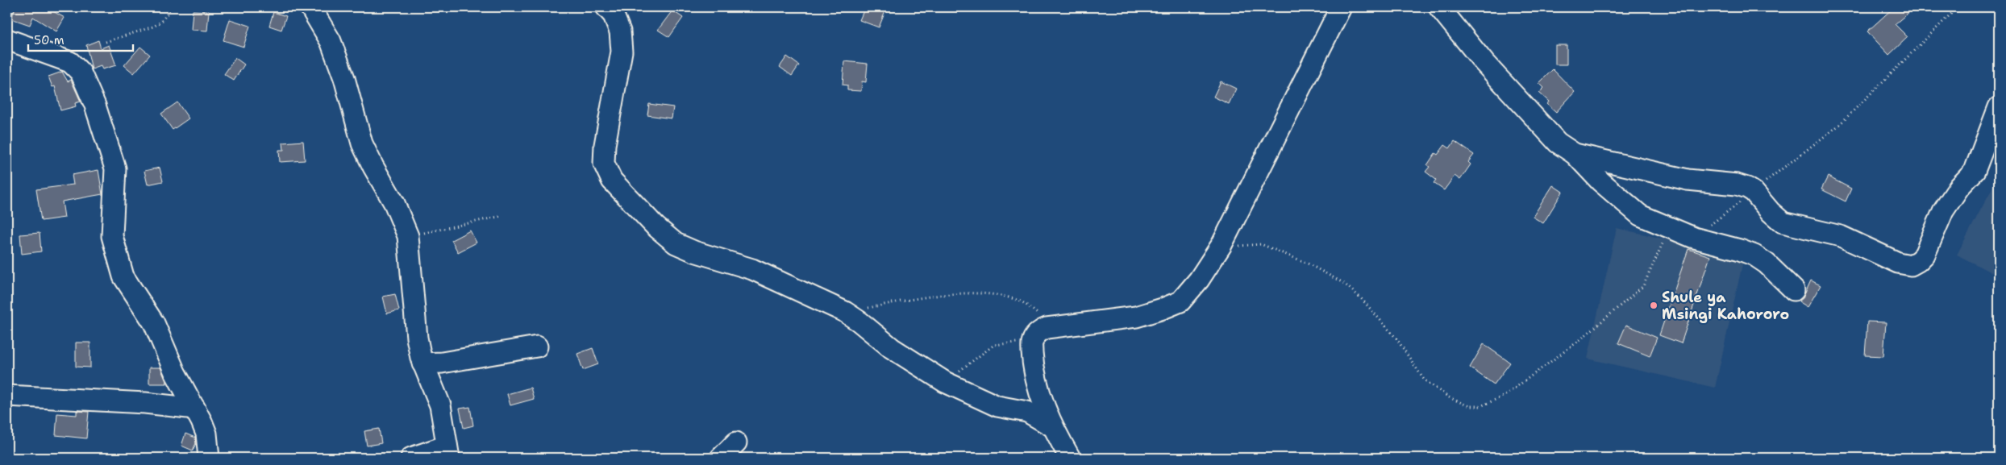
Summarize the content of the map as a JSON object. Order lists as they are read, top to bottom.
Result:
{
  "places": ["Shule ya Msingi Kahororo"],
  "scale_bar": "50 m"
}
